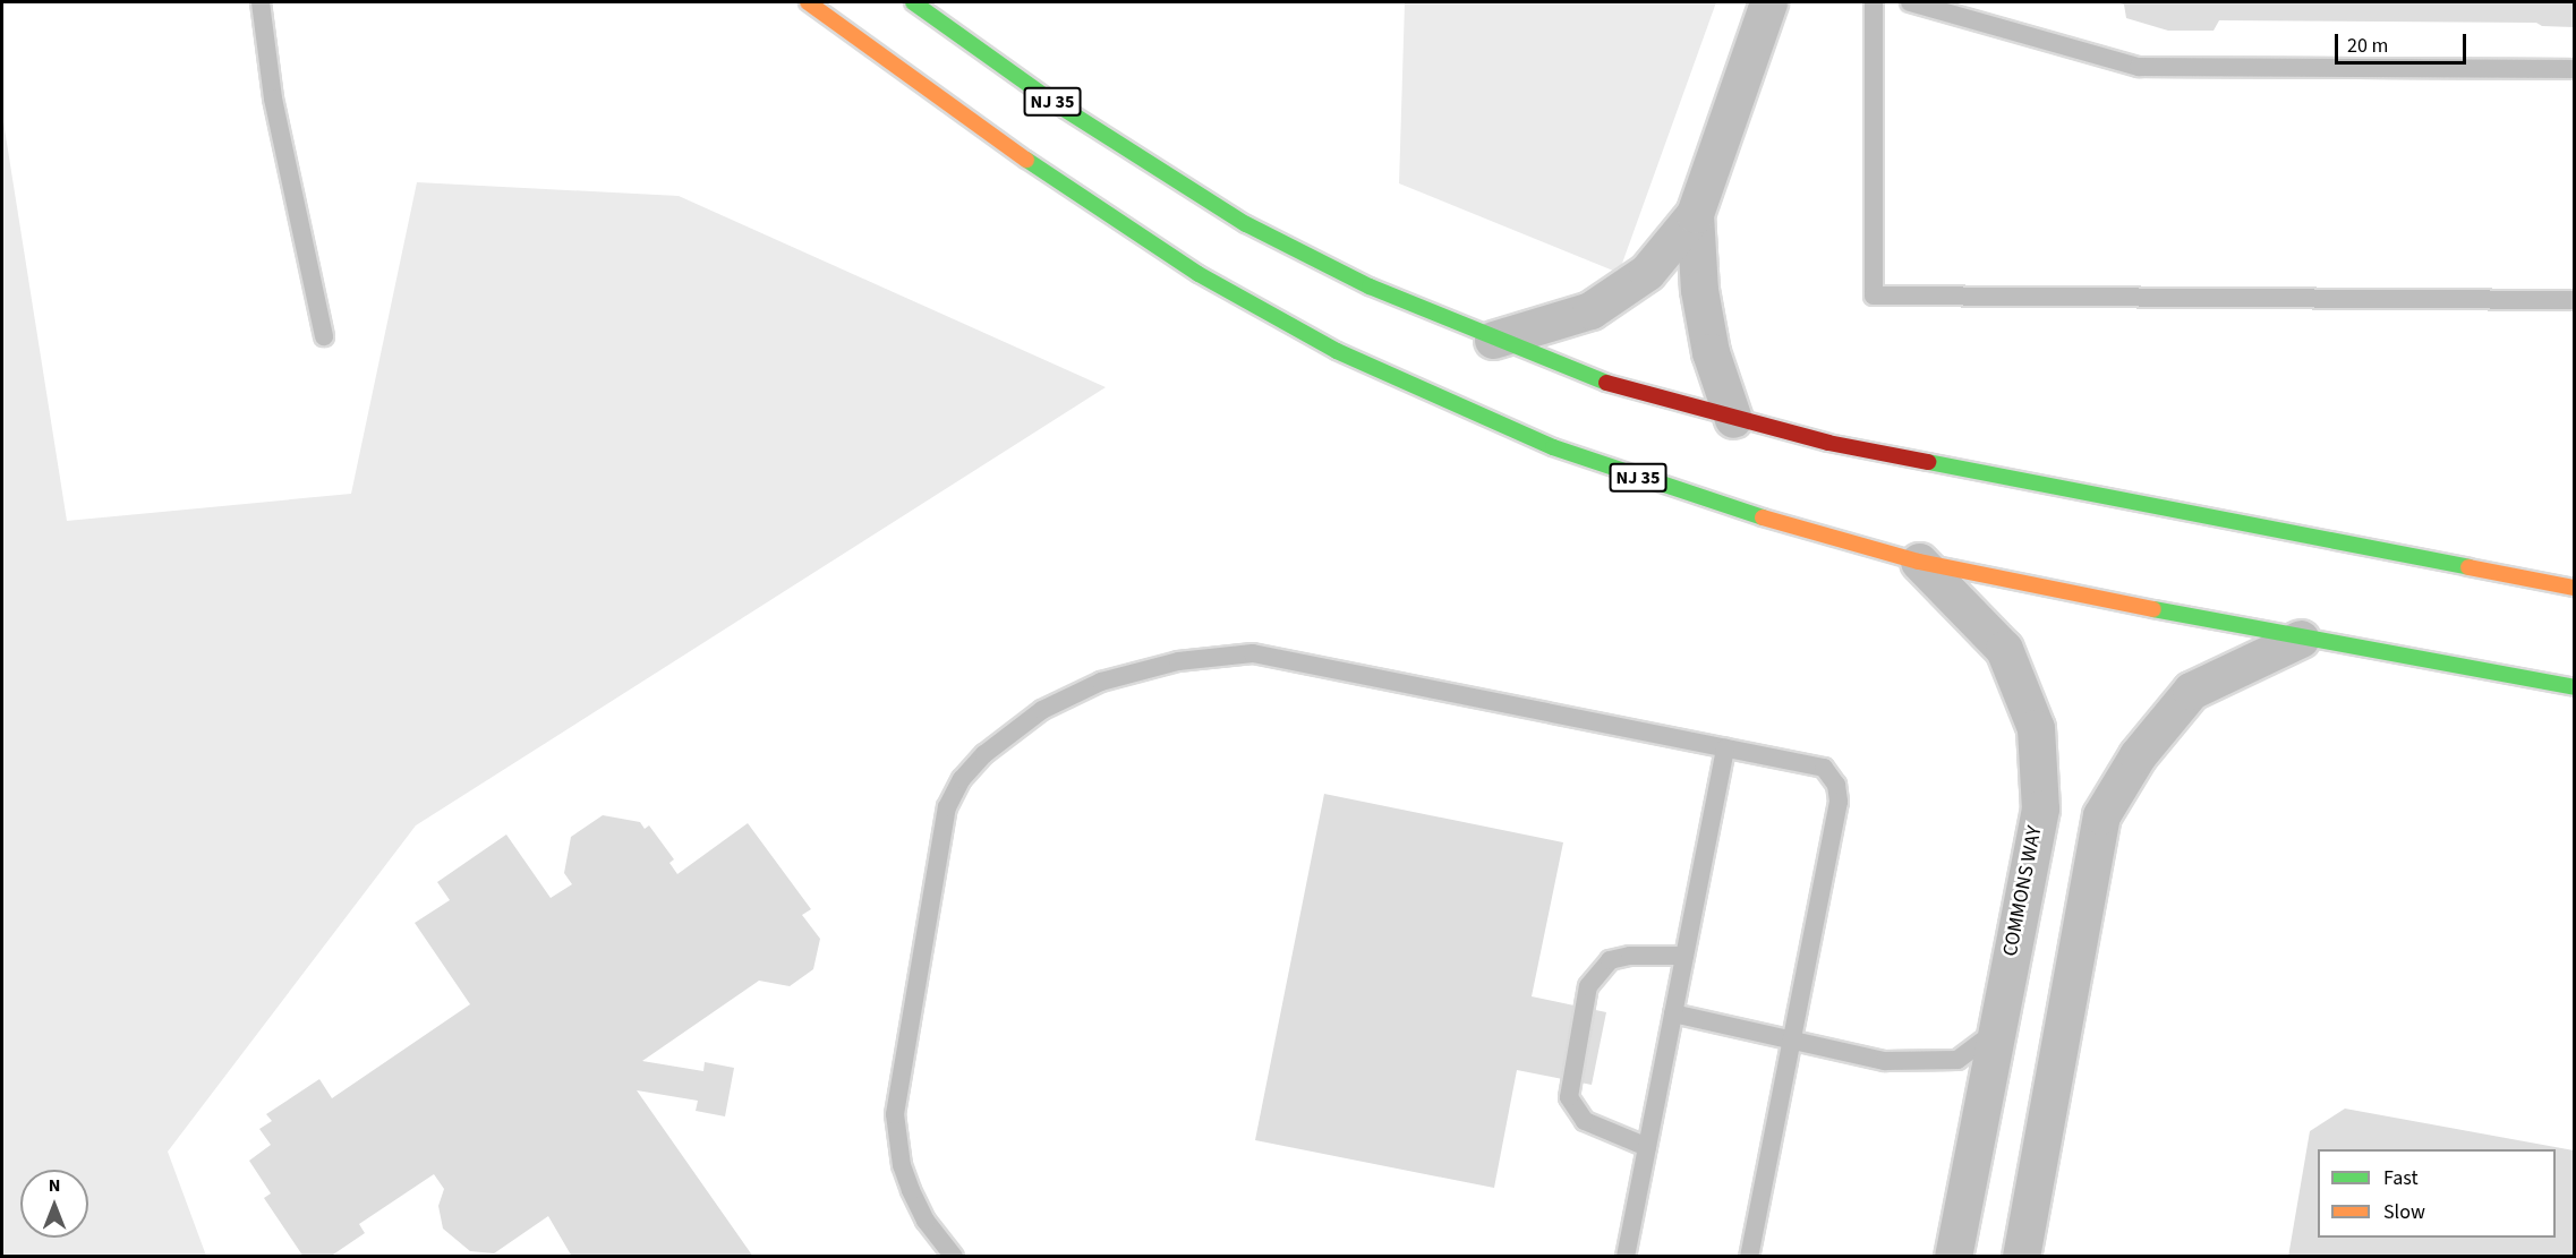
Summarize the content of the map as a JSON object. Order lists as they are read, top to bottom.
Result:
{
  "streets": {
    "highway": ["NJ 35"],
    "street": ["COMMONS WAY"]
  },
  "crossings": [
    ["NJ 35", "COMMONS WAY"]
  ],
  "legend": ["Fast", "Slow"],
  "scale_bar": "20 m",
  "north": "top"
}
